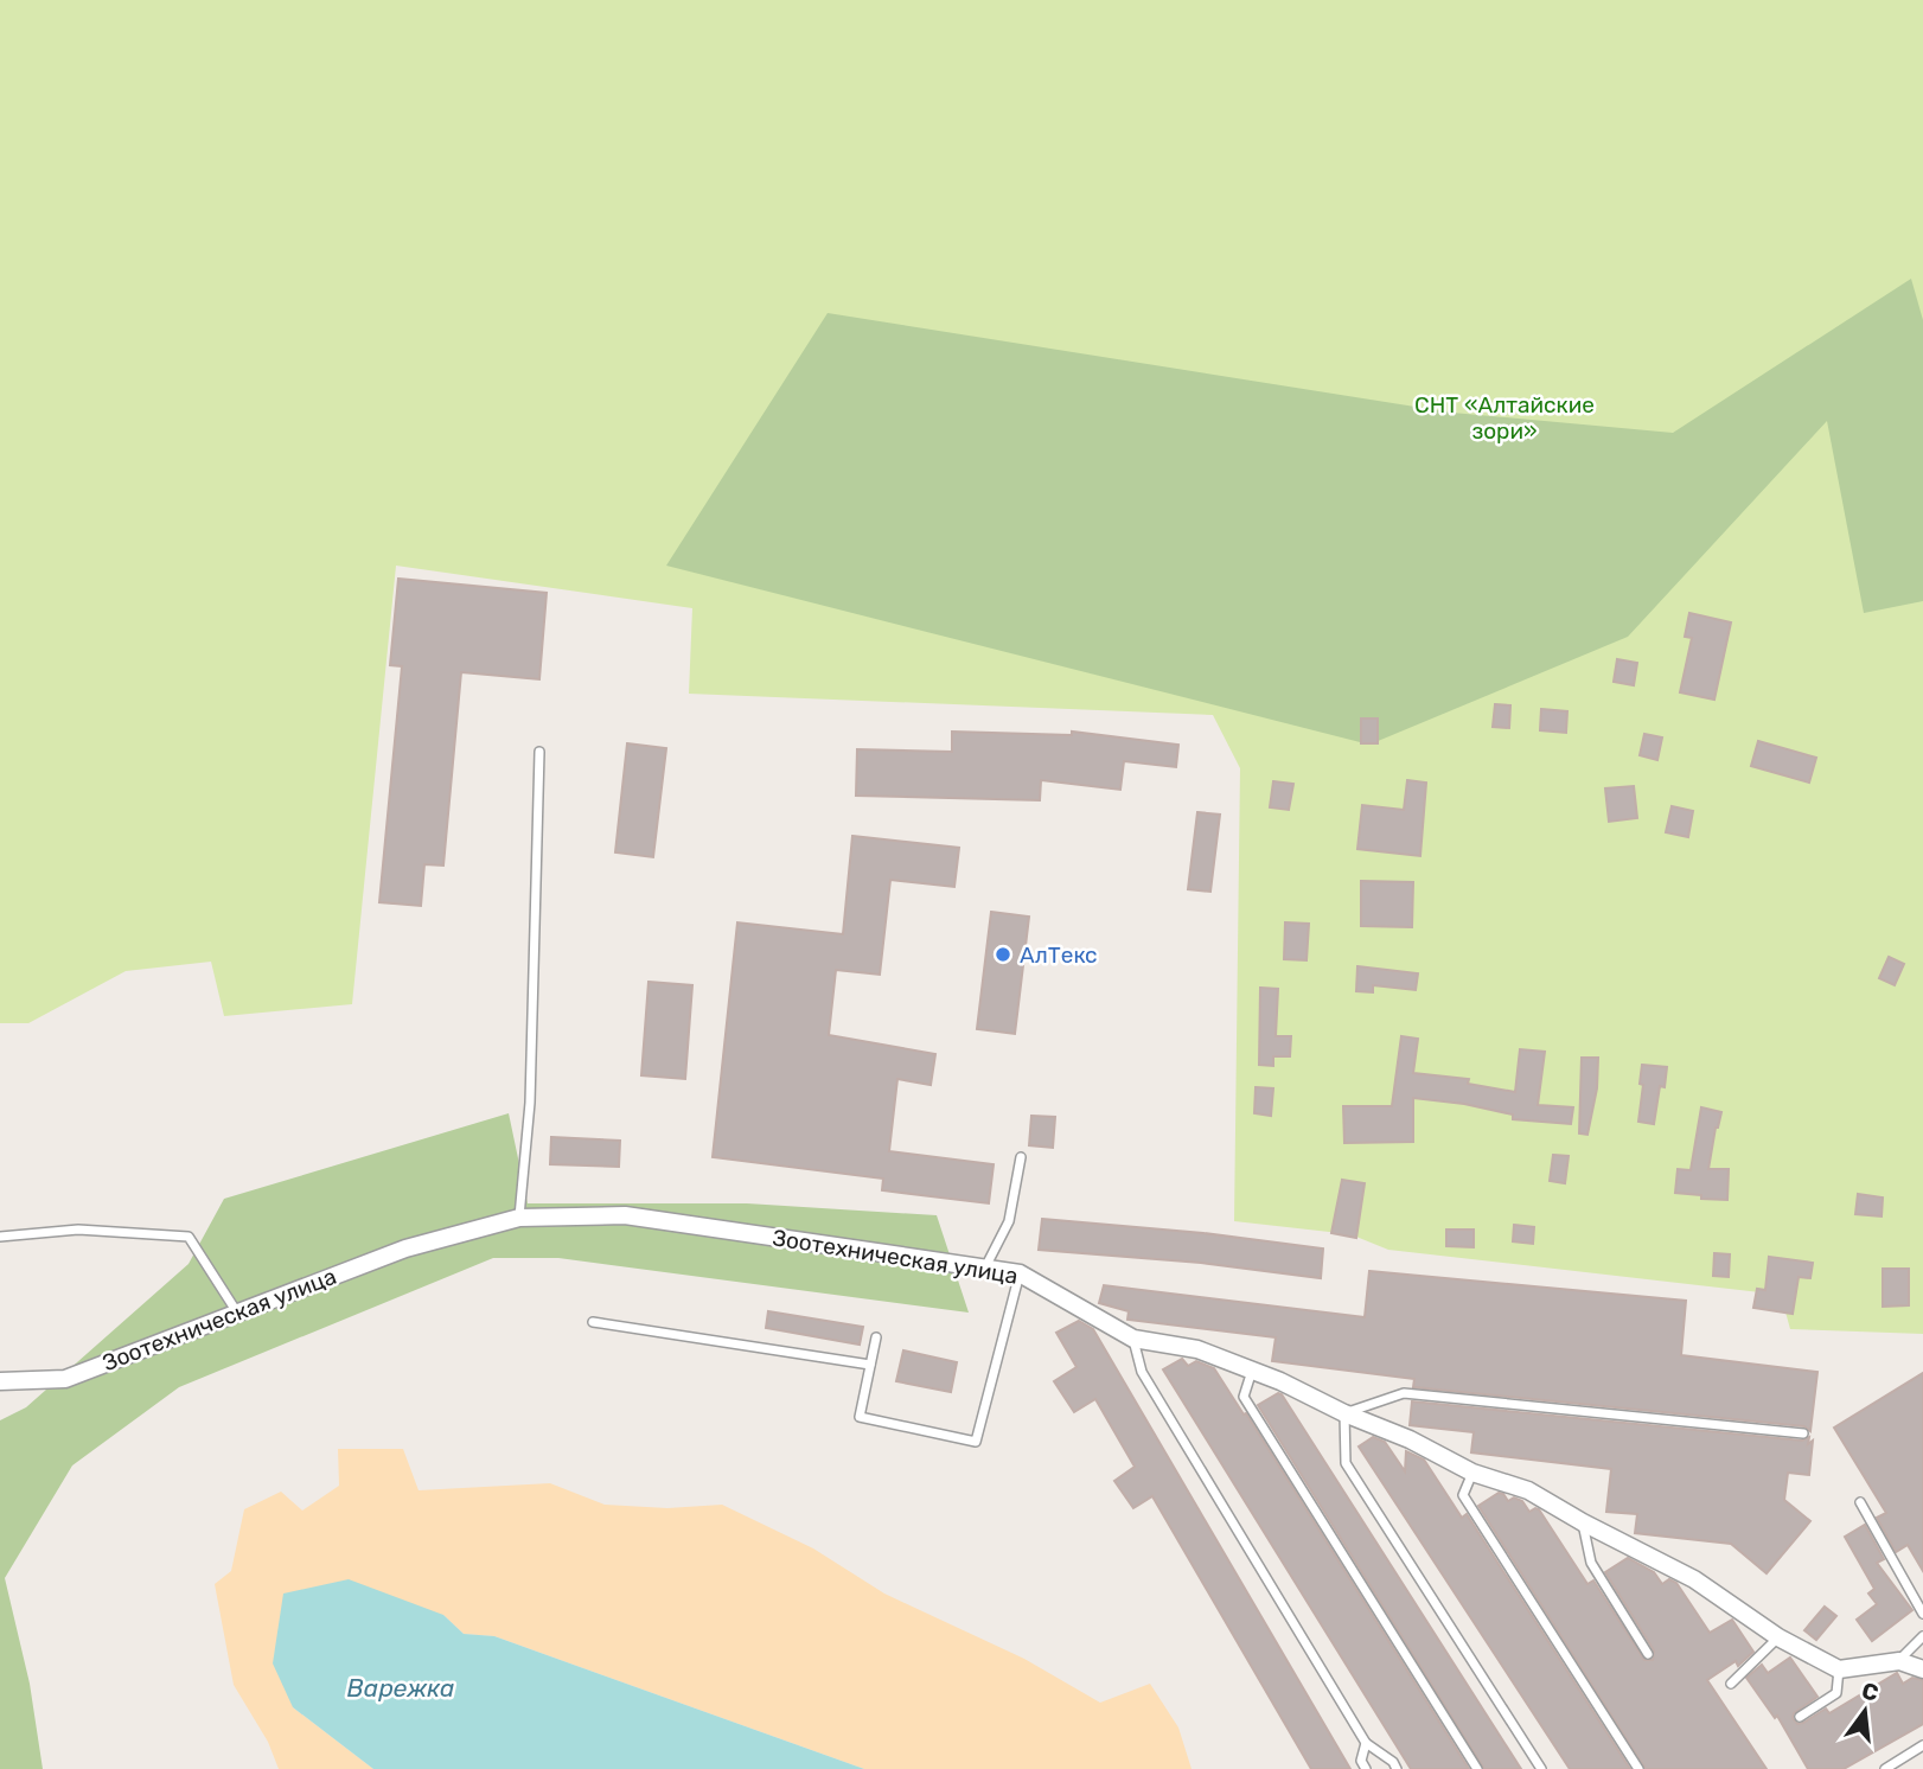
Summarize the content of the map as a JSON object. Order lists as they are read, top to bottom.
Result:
{
  "streets": {
    "street": ["Зоотехническая улица"]
  },
  "water": ["Варежка"],
  "parks": ["СНТ «Алтайские зори»"],
  "places": ["АлТекс"],
  "north": "top"
}
